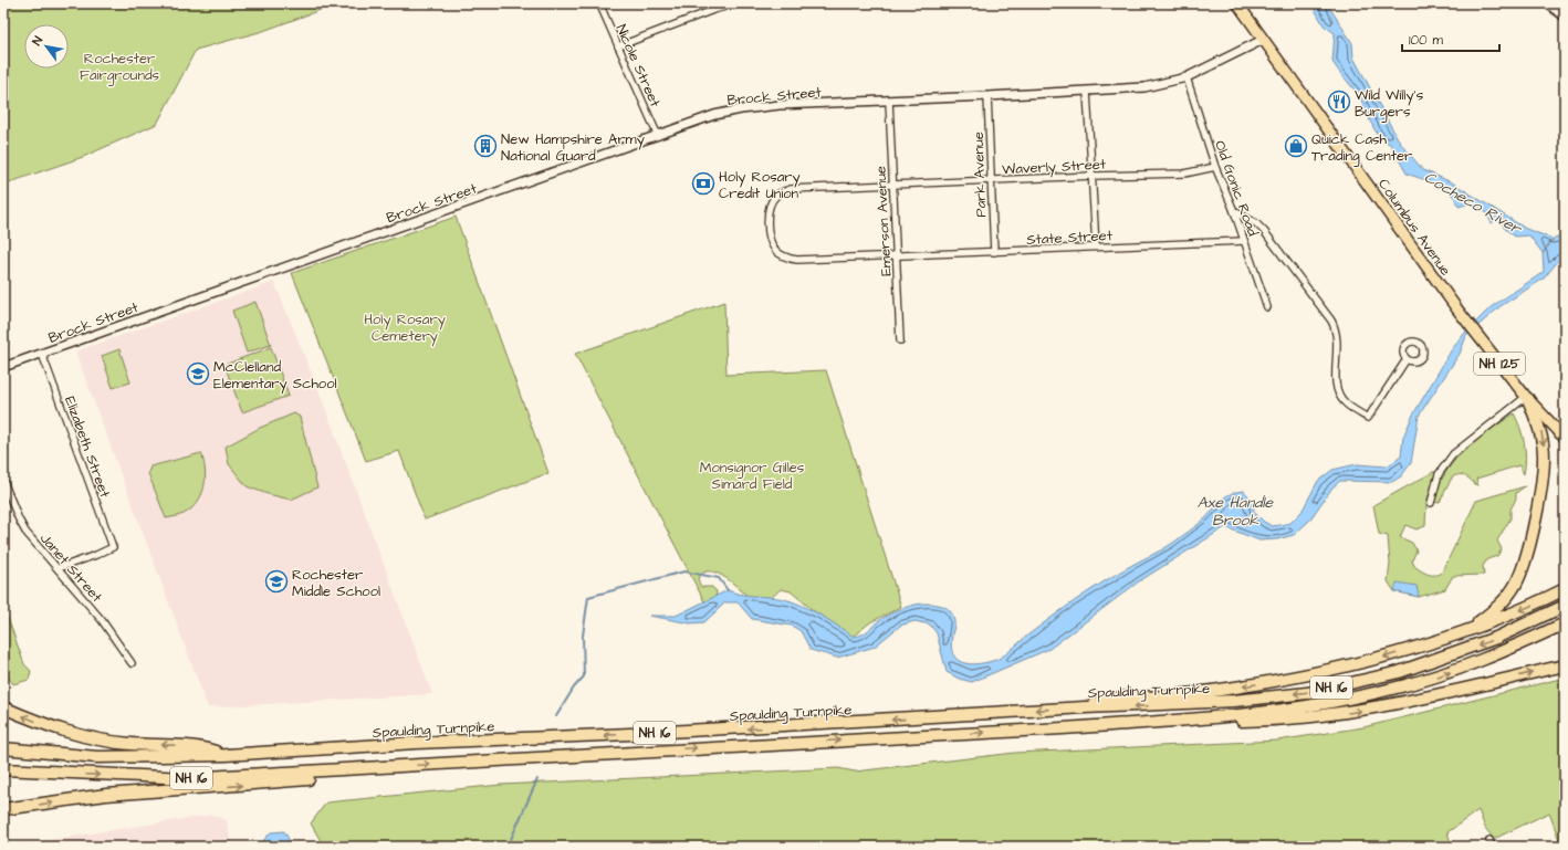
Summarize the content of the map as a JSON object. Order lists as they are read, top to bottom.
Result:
{
  "streets": {
    "highway": ["NH 16", "Spaulding Turnpike"],
    "main road": ["Columbus Avenue", "NH 125"],
    "street": [
      "Nicole Street",
      "Brock Street",
      "Waverly Street",
      "Park Avenue",
      "Old Gonic Road",
      "Emerson Avenue",
      "State Street",
      "Elizabeth Street",
      "Janet Street"
    ]
  },
  "crossings": [
    ["Nicole Street", "Brock Street"],
    ["Brock Street", "Park Avenue"],
    ["Brock Street", "Old Gonic Road"],
    ["Brock Street", "Emerson Avenue"],
    ["Brock Street", "Columbus Avenue"],
    ["Brock Street", "Elizabeth Street"],
    ["Waverly Street", "Park Avenue"],
    ["Waverly Street", "Old Gonic Road"],
    ["Waverly Street", "Emerson Avenue"],
    ["Waverly Street", "State Street"],
    ["Park Avenue", "State Street"],
    ["Old Gonic Road", "State Street"],
    ["Emerson Avenue", "State Street"],
    ["Elizabeth Street", "Janet Street"]
  ],
  "water": ["Cocheco River", "Axe Handle Brook"],
  "parks": ["Rochester Fairgrounds", "Holy Rosary Cemetery", "Monsignor Gilles Simard Field"],
  "places": {
    "restaurant": ["Wild Willy's Burgers"],
    "building": ["New Hampshire Army National Guard"],
    "shop": ["Quick Cash Trading Center"],
    "bank": ["Holy Rosary Credit Union"],
    "school or university": ["McClelland Elementary School", "Rochester Middle School"]
  },
  "scale_bar": "100 m",
  "north": "top left"
}
